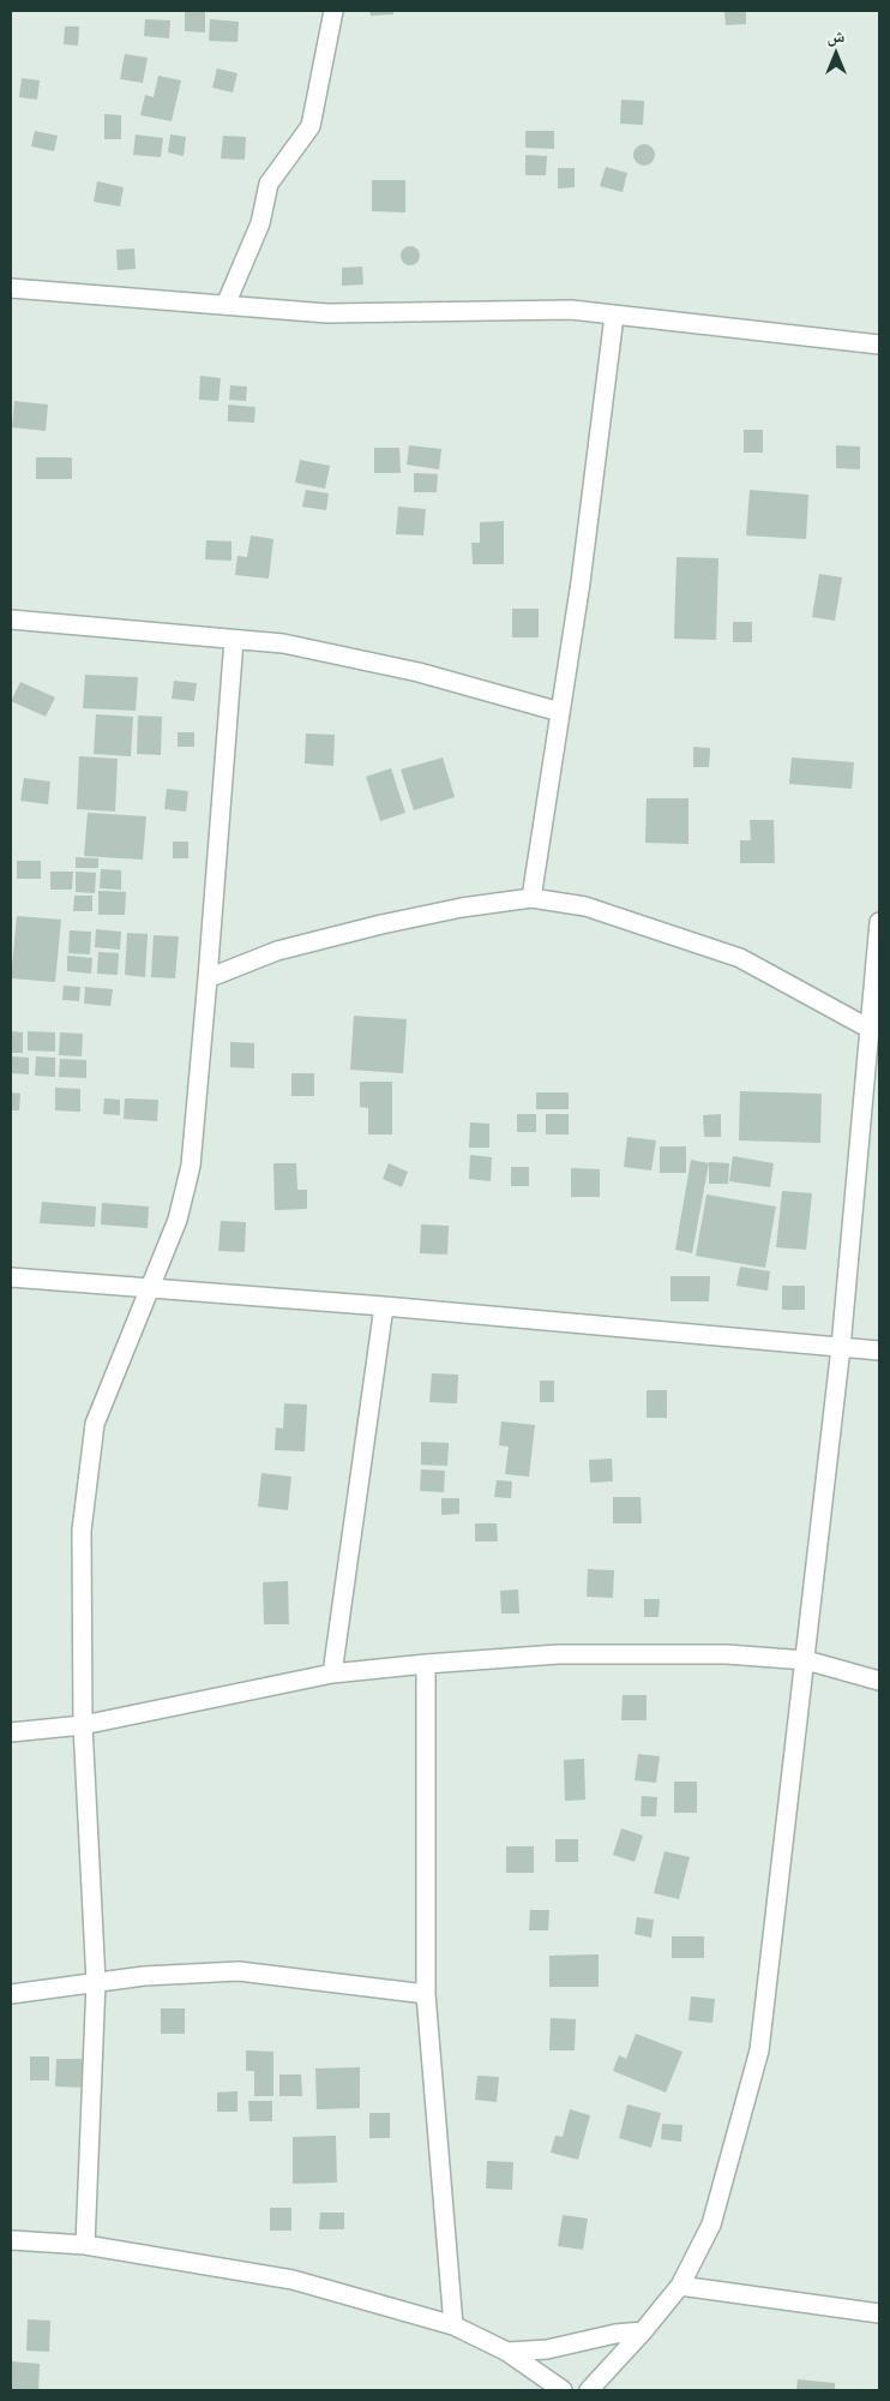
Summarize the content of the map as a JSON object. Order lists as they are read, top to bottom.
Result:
{
  "north": "top"
}
